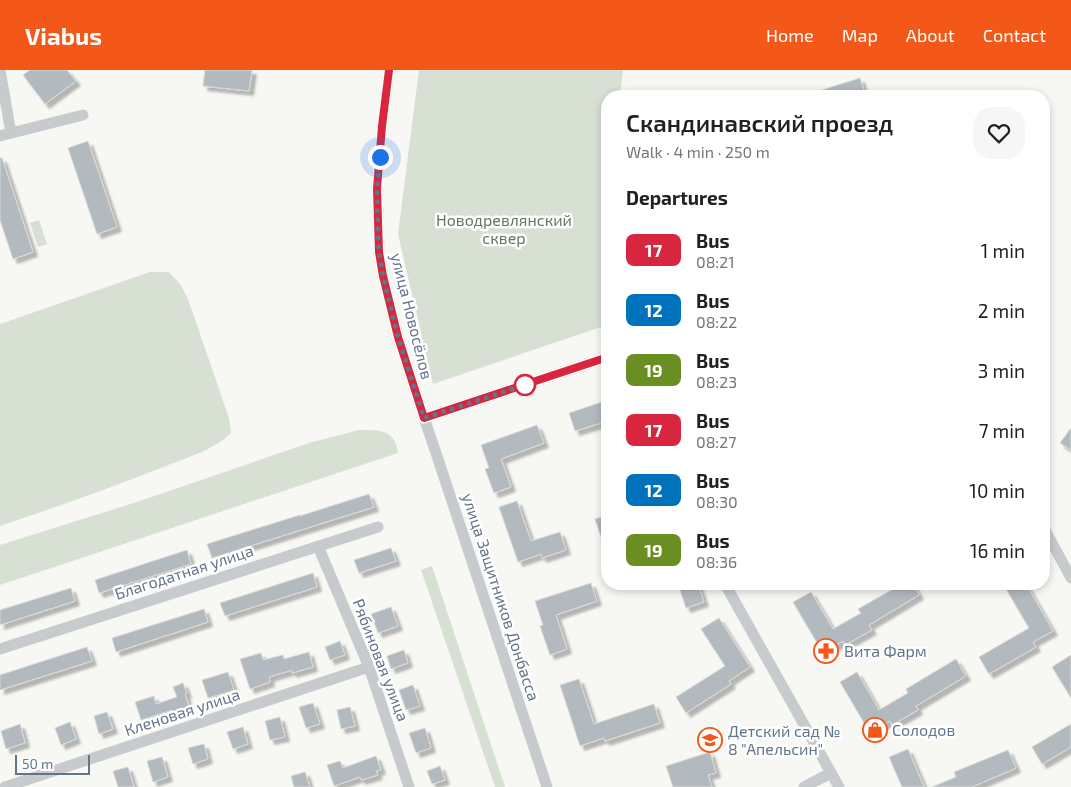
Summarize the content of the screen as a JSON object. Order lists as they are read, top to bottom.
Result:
{
  "streets": {
    "street": [
      "улица Новосёлов",
      "Благодатная улица",
      "улица Защитников Донбасса",
      "Рябиновая улица",
      "Кленовая улица"
    ]
  },
  "crossings": [
    ["улица Новосёлов", "улица Защитников Донбасса"],
    ["Благодатная улица", "Рябиновая улица"],
    ["Рябиновая улица", "Кленовая улица"]
  ],
  "parks": ["Новодревлянский сквер"],
  "places": {
    "pharmacy": ["Вита Фарм"],
    "shop": ["Солодов"],
    "school or university": ["Детский сад № 8 \"Апельсин\""]
  },
  "lines": ["bus line 17"],
  "scale_bar": "50 m",
  "page": {
    "header": "Viabus",
    "nav": [
      "Home",
      "Map",
      "About",
      "Contact"
    ],
    "heading": [
      ["Скандинавский проезд", "Walk · 4 min · 250 m"],
      "Departures"
    ],
    "list": [
      {
        "mark": "17",
        "name": "Bus",
        "note": "08:21",
        "value": "1 min"
      },
      {
        "mark": "12",
        "name": "Bus",
        "note": "08:22",
        "value": "2 min"
      },
      {
        "mark": "19",
        "name": "Bus",
        "note": "08:23",
        "value": "3 min"
      },
      {
        "mark": "17",
        "name": "Bus",
        "note": "08:27",
        "value": "7 min"
      },
      {
        "mark": "12",
        "name": "Bus",
        "note": "08:30",
        "value": "10 min"
      },
      {
        "mark": "19",
        "name": "Bus",
        "note": "08:36",
        "value": "16 min"
      }
    ],
    "scale": "50 m"
  }
}
